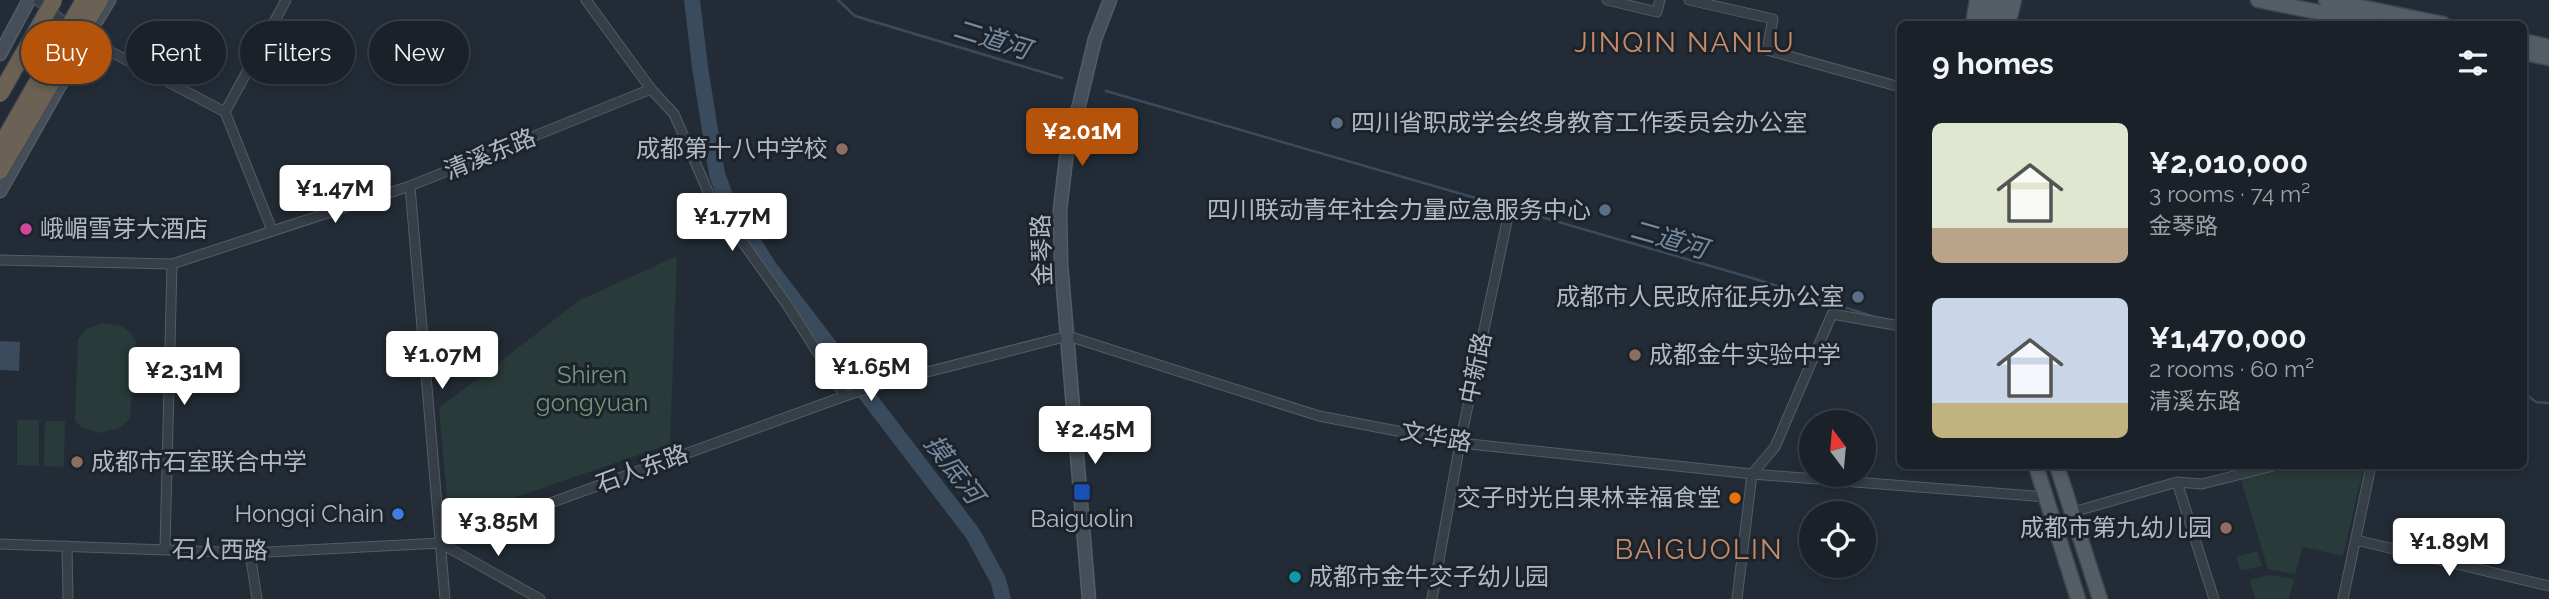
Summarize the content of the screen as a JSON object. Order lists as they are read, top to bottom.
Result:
{
  "streets": {
    "street": [
      "清溪东路",
      "金琴路",
      "中新路",
      "文华路",
      "石人东路",
      "石人西路"
    ]
  },
  "crossings": [
    ["金琴路", "文华路"],
    ["中新路", "文华路"],
    ["石人东路", "石人西路"]
  ],
  "districts": ["JINQIN NANLU", "BAIGUOLIN"],
  "water": ["二道河", "摸底河"],
  "parks": ["Shiren gongyuan"],
  "places": {
    "other": [
      "四川省职成学会终身教育工作委员会办公室",
      "成都第十八中学校",
      "四川联动青年社会力量应急服务中心",
      "峨嵋雪芽大酒店",
      "成都市人民政府征兵办公室",
      "成都金牛实验中学",
      "成都市石室联合中学",
      "交子时光白果林幸福食堂",
      "Hongqi Chain",
      "成都市第九幼儿园",
      "成都市金牛交子幼儿园"
    ],
    "transit": ["Baiguolin"]
  },
  "north": "top",
  "page": {
    "chip": [
      "Buy",
      "Rent",
      "Filters",
      "New"
    ],
    "heading": "9 homes",
    "list": [
      {
        "name": "¥2,010,000",
        "note": "3 rooms · 74 m² · 金琴路"
      },
      {
        "name": "¥1,470,000",
        "note": "2 rooms · 60 m² · 清溪东路"
      }
    ],
    "price": [
      "¥2.01M",
      "¥1.47M",
      "¥1.77M",
      "¥1.07M",
      "¥1.65M",
      "¥2.31M",
      "¥2.45M",
      "¥3.85M",
      "¥1.89M"
    ]
  }
}
